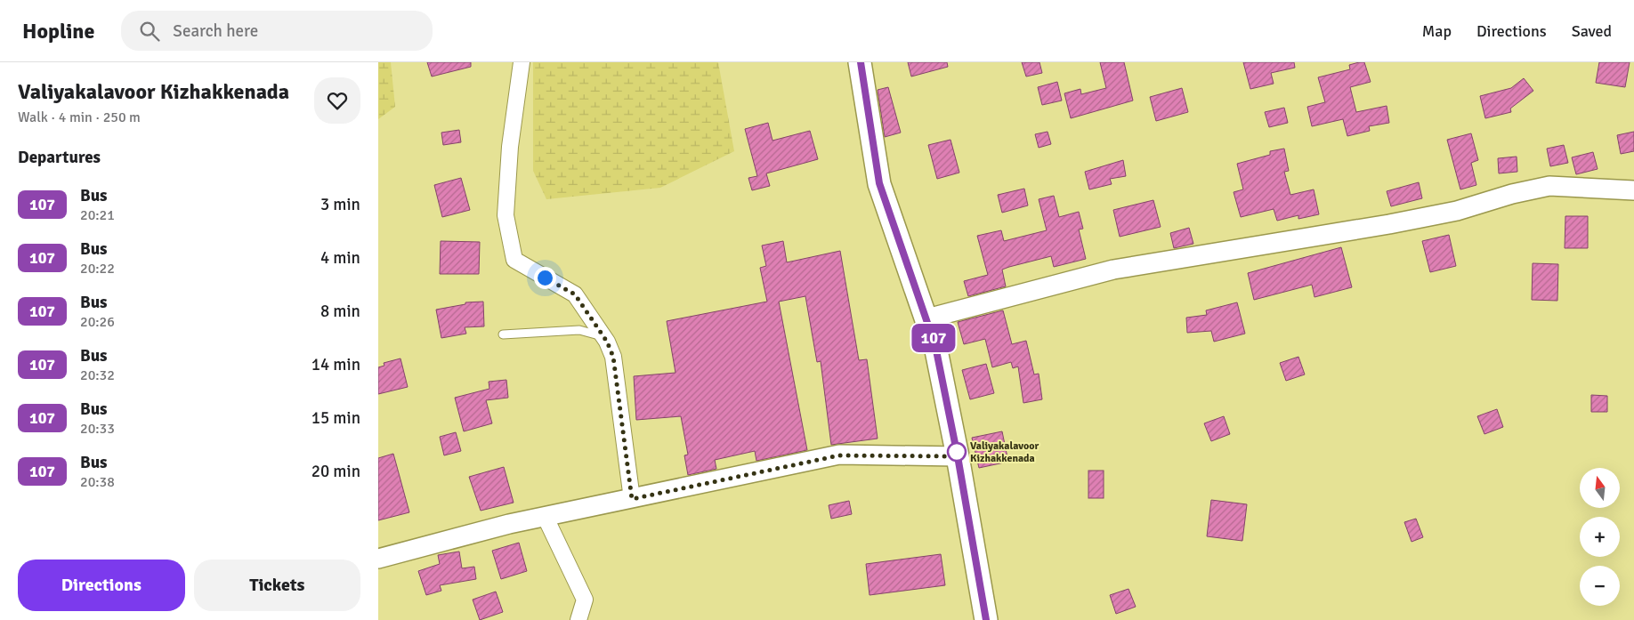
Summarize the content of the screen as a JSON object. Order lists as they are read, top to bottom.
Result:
{
  "places": ["Valiyakalavoor Kizhakkenada"],
  "lines": ["bus line 107"],
  "north": "top",
  "page": {
    "header": "Hopline",
    "search": "Search here",
    "nav": ["Map", "Directions", "Saved"],
    "heading": [
      ["Valiyakalavoor Kizhakkenada", "Walk · 4 min · 250 m"],
      "Departures"
    ],
    "on_map": "107",
    "list": [
      {
        "mark": "107",
        "name": "Bus",
        "note": "20:21",
        "value": "3 min"
      },
      {
        "mark": "107",
        "name": "Bus",
        "note": "20:22",
        "value": "4 min"
      },
      {
        "mark": "107",
        "name": "Bus",
        "note": "20:26",
        "value": "8 min"
      },
      {
        "mark": "107",
        "name": "Bus",
        "note": "20:32",
        "value": "14 min"
      },
      {
        "mark": "107",
        "name": "Bus",
        "note": "20:33",
        "value": "15 min"
      },
      {
        "mark": "107",
        "name": "Bus",
        "note": "20:38",
        "value": "20 min"
      }
    ],
    "map_buttons": ["+", "−"],
    "buttons": ["Directions", "Tickets"]
  }
}
